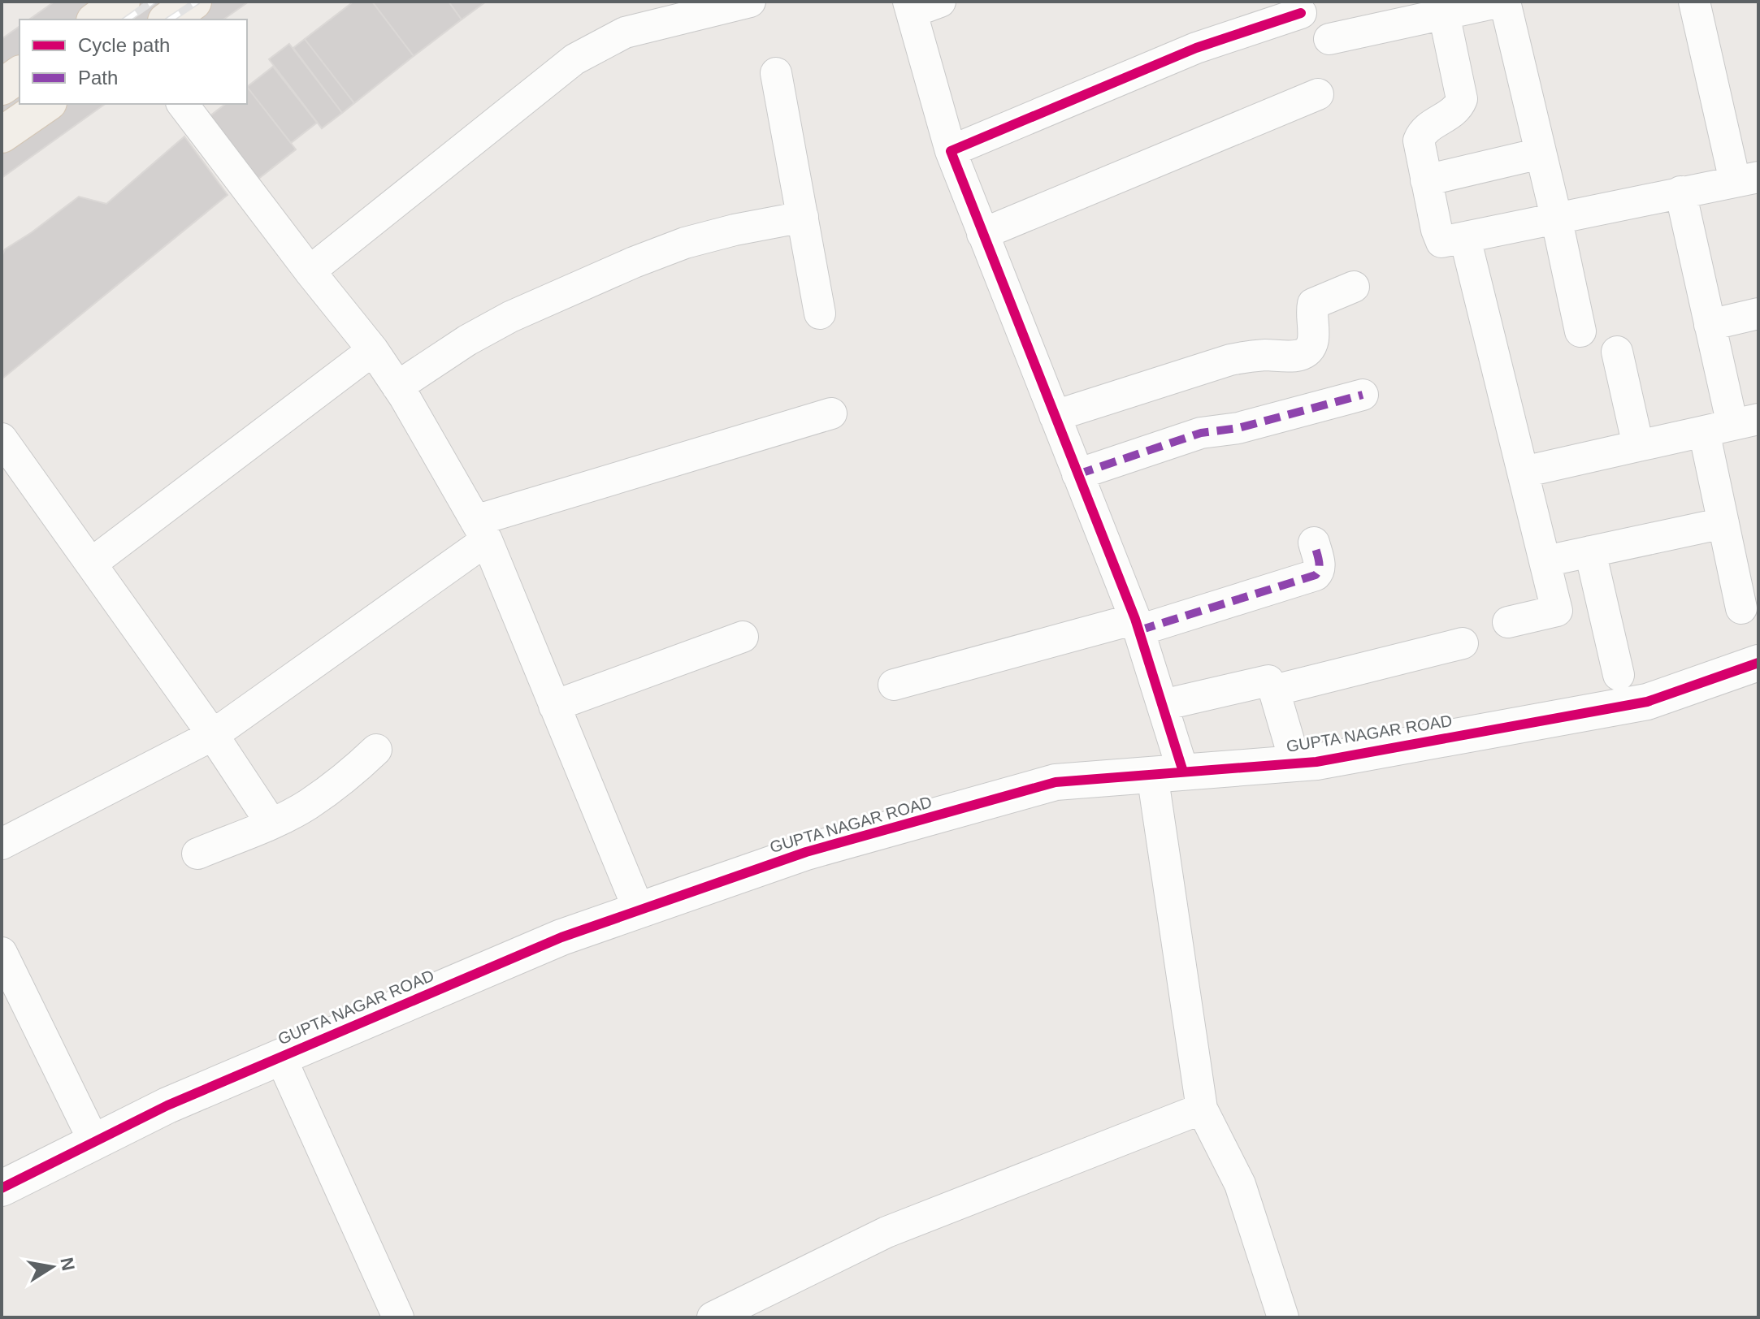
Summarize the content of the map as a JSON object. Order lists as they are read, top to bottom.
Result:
{
  "streets": {
    "street": ["GUPTA NAGAR ROAD"]
  },
  "legend": ["Cycle path", "Path"],
  "north": "right"
}
